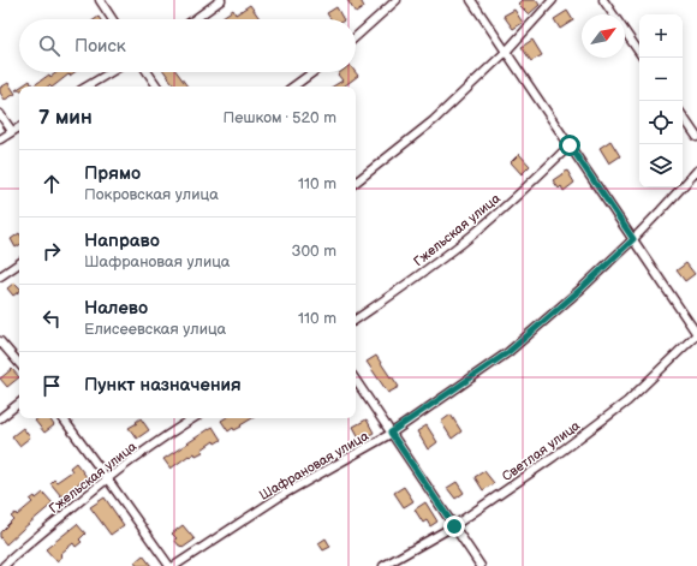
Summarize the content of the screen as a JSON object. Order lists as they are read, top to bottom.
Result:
{
  "streets": {
    "street": ["Гжельская улица", "Светлая улица", "Шафрановая улица"]
  },
  "north": "top right",
  "page": {
    "map_buttons": ["+", "−"],
    "search": "Поиск",
    "heading": ["7 мин", "Пешком · 520 m"],
    "list": [
      ["Прямо", "Покровская улица", "110 m"],
      ["Направо", "Шафрановая улица", "300 m"],
      ["Налево", "Елисеевская улица", "110 m"],
      "Пункт назначения"
    ]
  }
}
